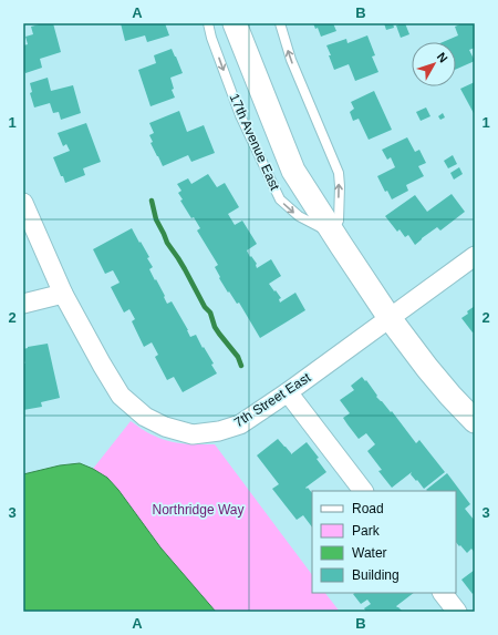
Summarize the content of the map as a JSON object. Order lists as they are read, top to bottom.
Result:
{
  "streets": {
    "street": ["17th Avenue East", "7th Street East"]
  },
  "crossings": [
    ["17th Avenue East", "7th Street East"]
  ],
  "parks": ["Northridge Way"],
  "legend": [
    "Road",
    "Park",
    "Water",
    "Building"
  ],
  "north": "top right",
  "grid": {
    "columns": ["A", "B"],
    "rows": ["1", "2", "3"]
  }
}
